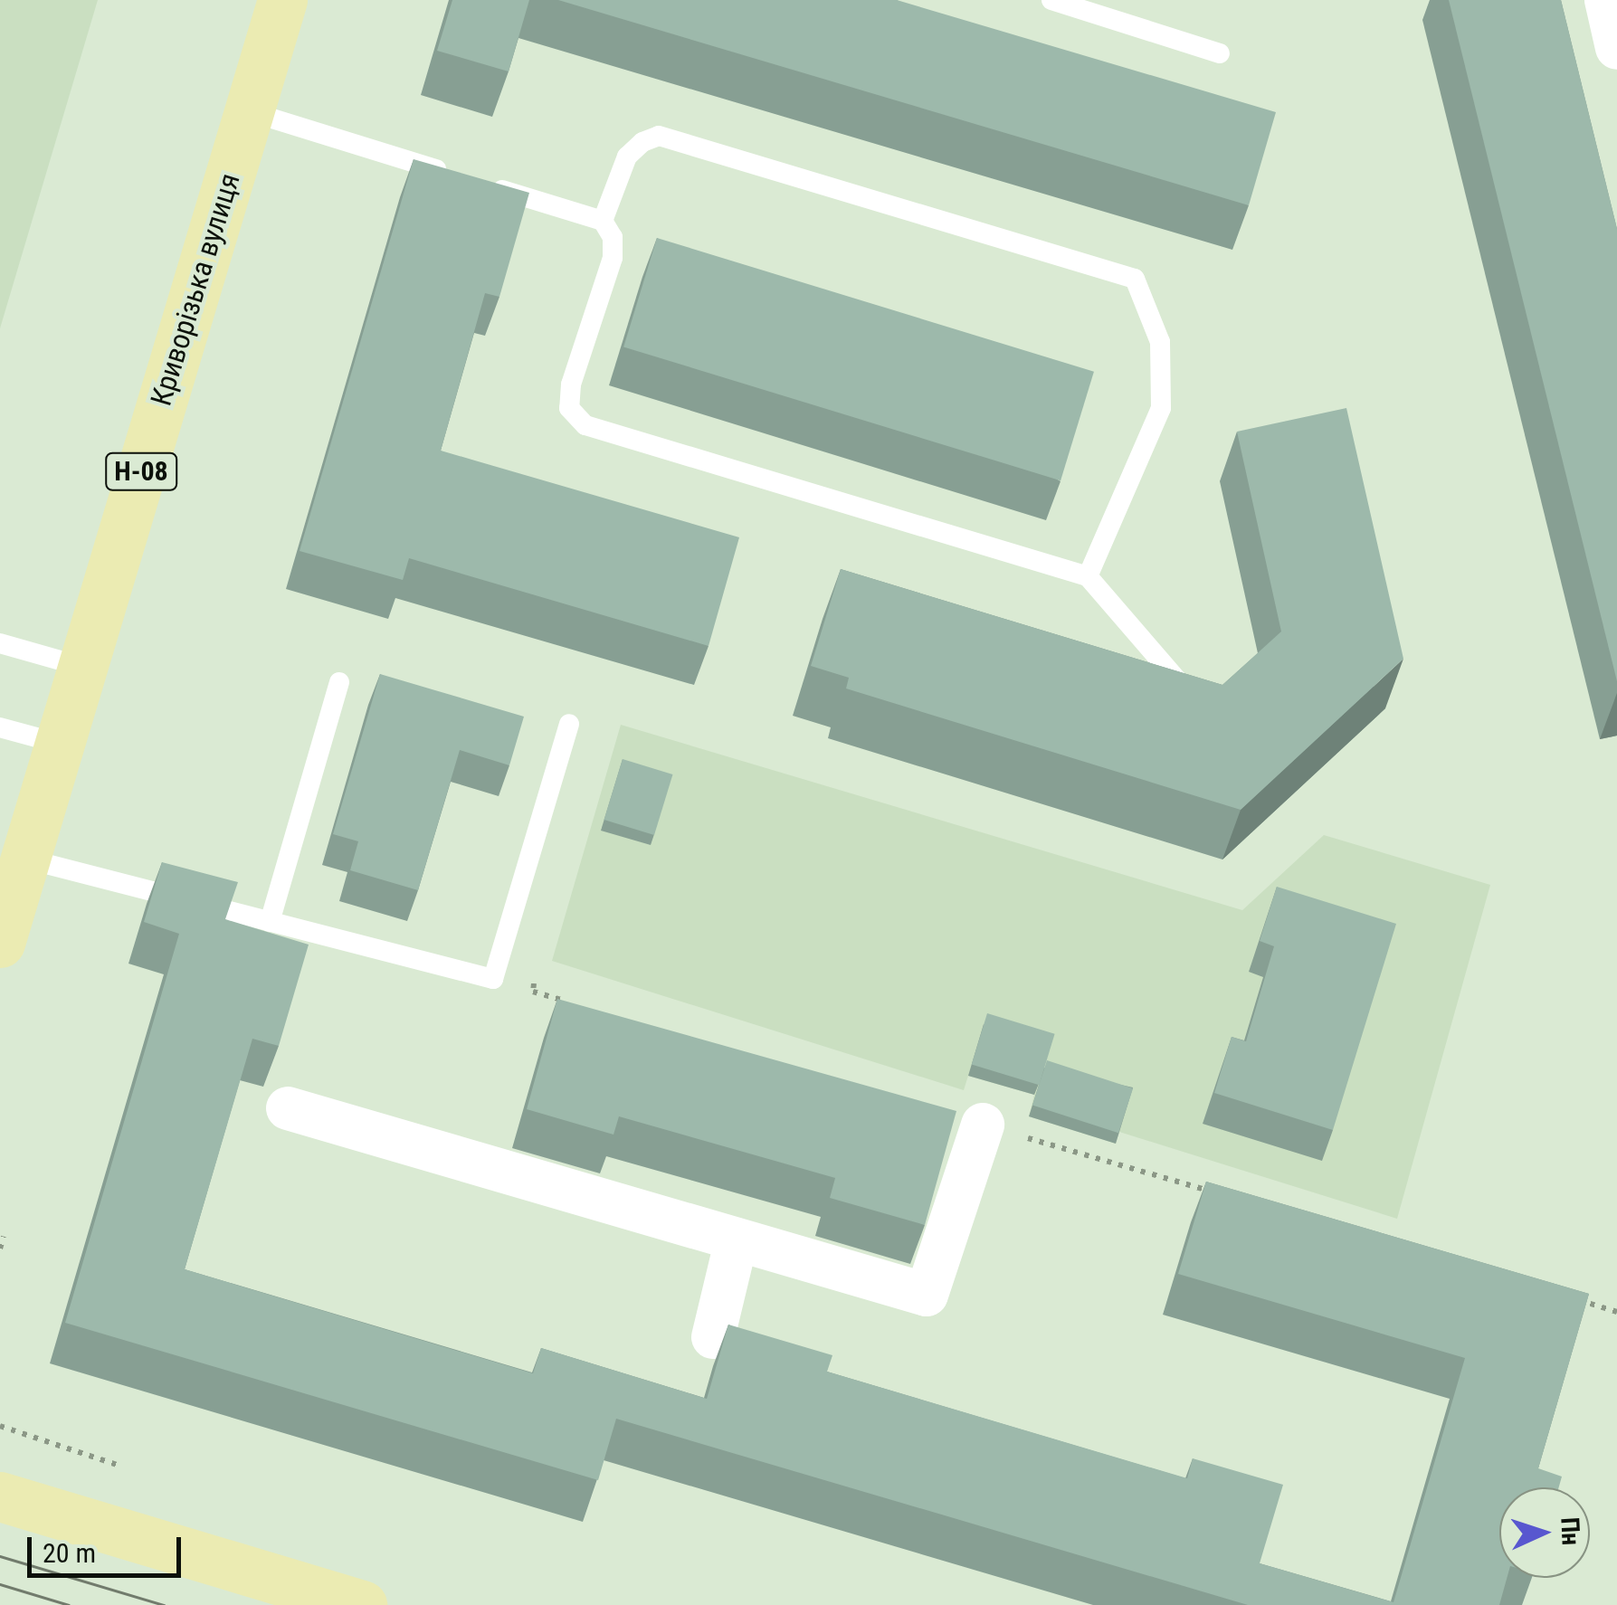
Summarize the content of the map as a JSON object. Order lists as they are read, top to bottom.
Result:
{
  "streets": {
    "main road": ["Криворізька вулиця", "Н-08"]
  },
  "scale_bar": "20 m",
  "north": "right"
}
